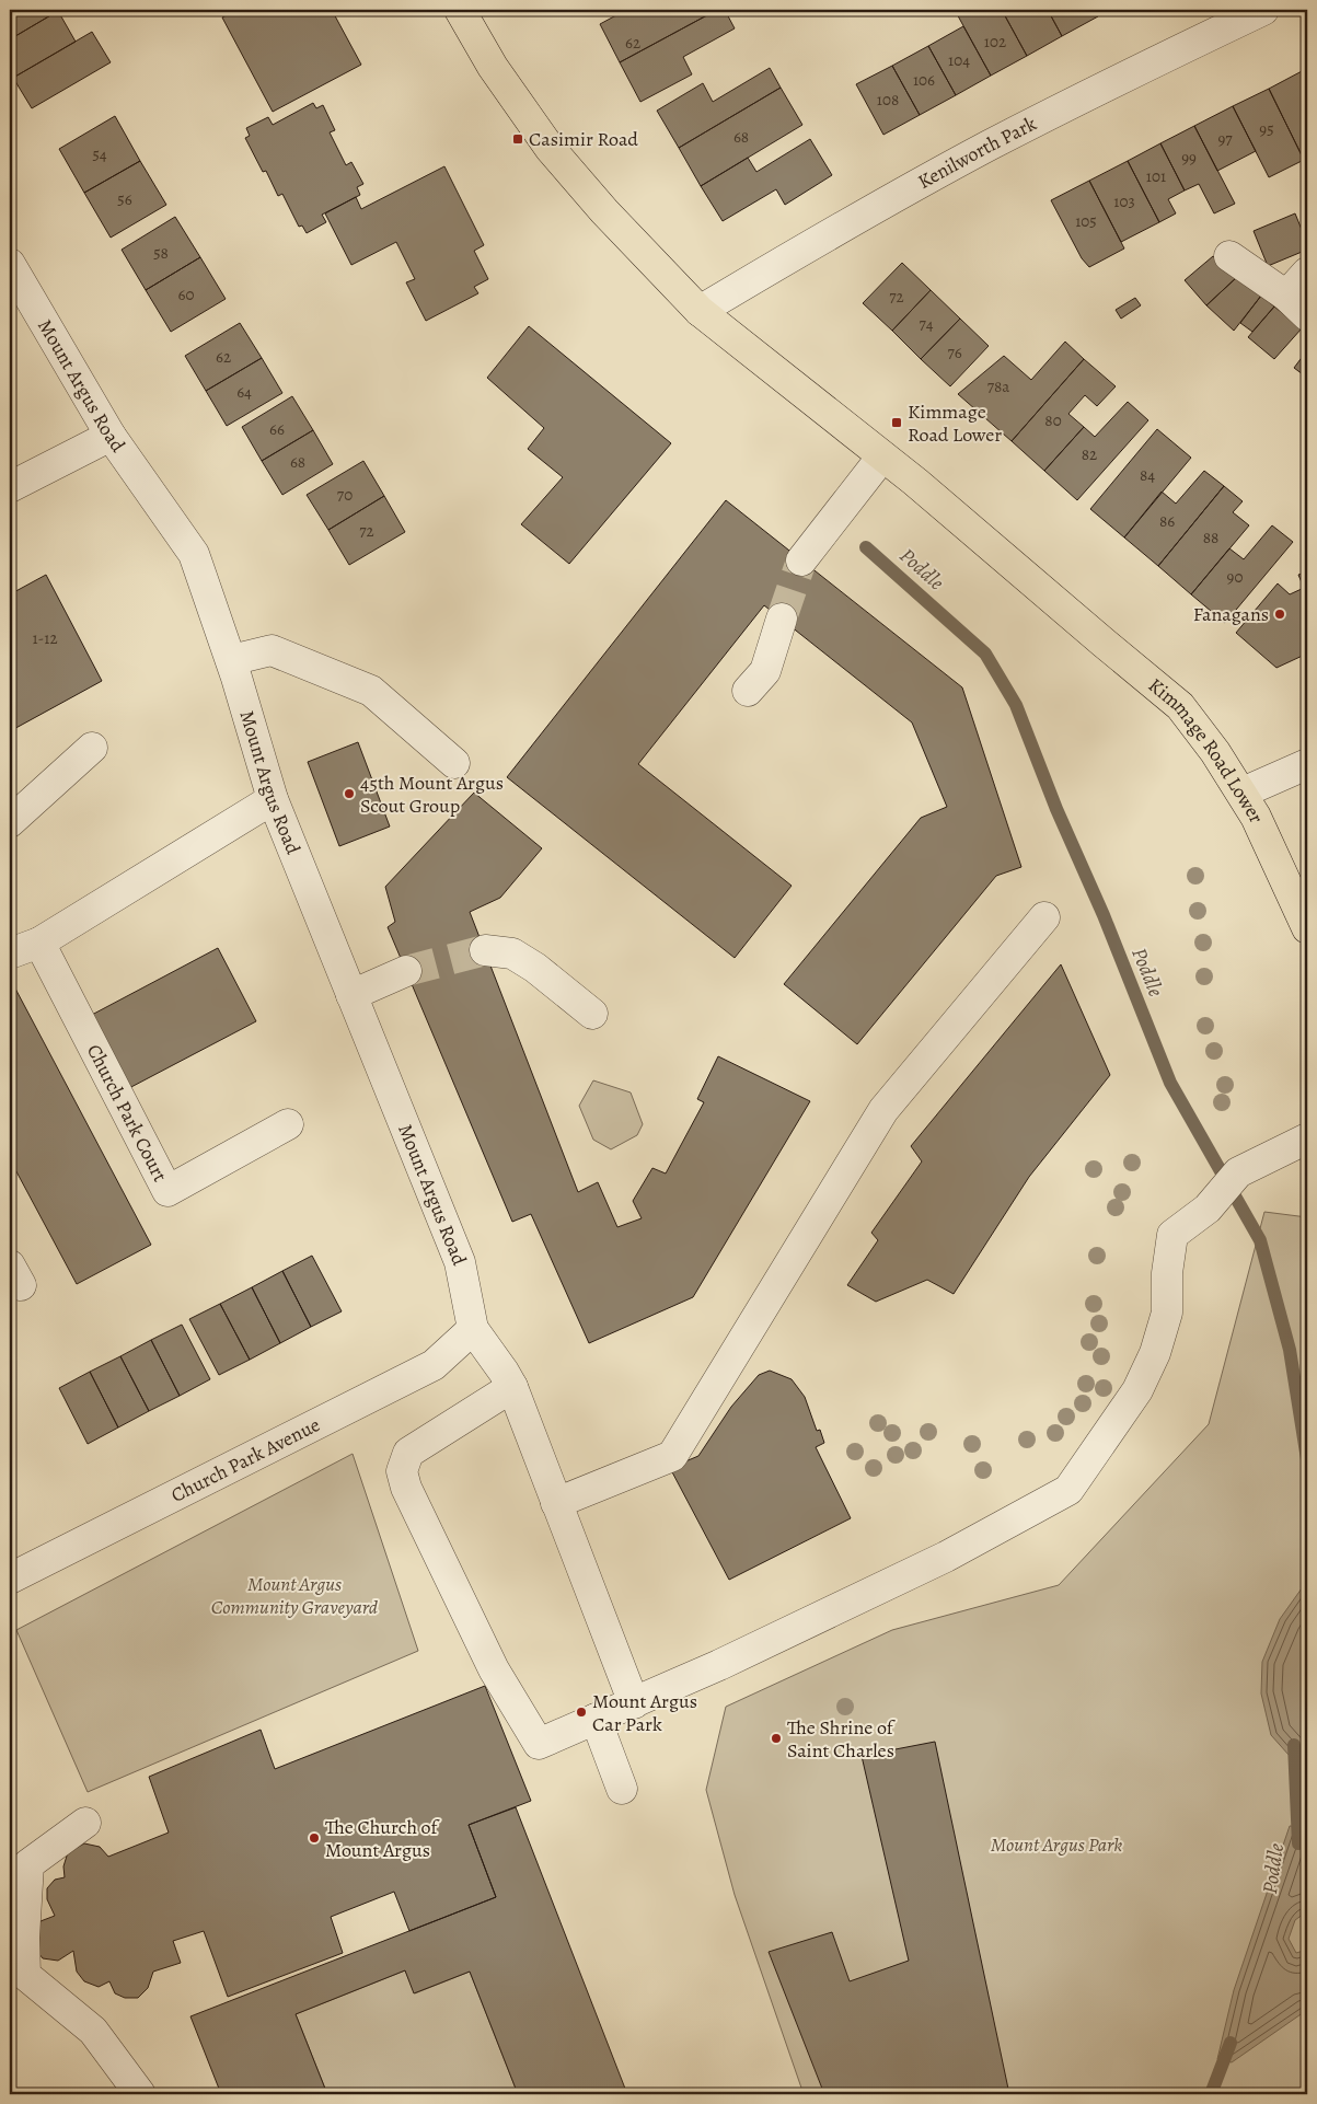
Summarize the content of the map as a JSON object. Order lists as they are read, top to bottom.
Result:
{
  "streets": {
    "main road": ["Kimmage Road Lower"],
    "street": [
      "Kenilworth Park",
      "Mount Argus Road",
      "Church Park Court",
      "Church Park Avenue"
    ]
  },
  "crossings": [
    ["Kenilworth Park", "Kimmage Road Lower"],
    ["Mount Argus Road", "Church Park Avenue"]
  ],
  "water": ["Poddle"],
  "parks": ["Mount Argus Community Graveyard", "Mount Argus Park"],
  "places": {
    "transit": ["Casimir Road", "Kimmage Road Lower"],
    "other": [
      "Fanagans",
      "45th Mount Argus Scout Group",
      "Mount Argus Car Park",
      "The Shrine of Saint Charles",
      "The Church of Mount Argus"
    ]
  },
  "house_numbers": [
    "102",
    "62",
    "104",
    "106",
    "108",
    "95",
    "68",
    "97",
    "54",
    "99",
    "101",
    "56",
    "103",
    "105",
    "58",
    "60",
    "72",
    "74",
    "76",
    "62",
    "78a",
    "64",
    "80",
    "66",
    "82",
    "68",
    "84",
    "70",
    "86",
    "72",
    "88",
    "90",
    "1-12"
  ]
}
